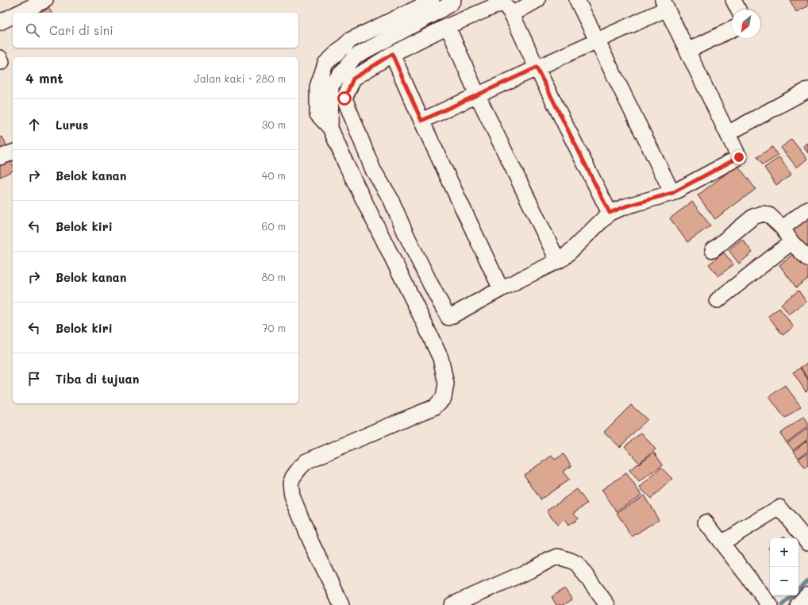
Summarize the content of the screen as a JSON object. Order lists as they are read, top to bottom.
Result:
{
  "north": "bottom left",
  "page": {
    "search": "Cari di sini",
    "heading": ["4 mnt", "Jalan kaki · 280 m"],
    "list": [
      ["Lurus", "30 m"],
      ["Belok kanan", "40 m"],
      ["Belok kiri", "60 m"],
      ["Belok kanan", "80 m"],
      ["Belok kiri", "70 m"],
      "Tiba di tujuan"
    ],
    "map_buttons": ["+", "−"]
  }
}
